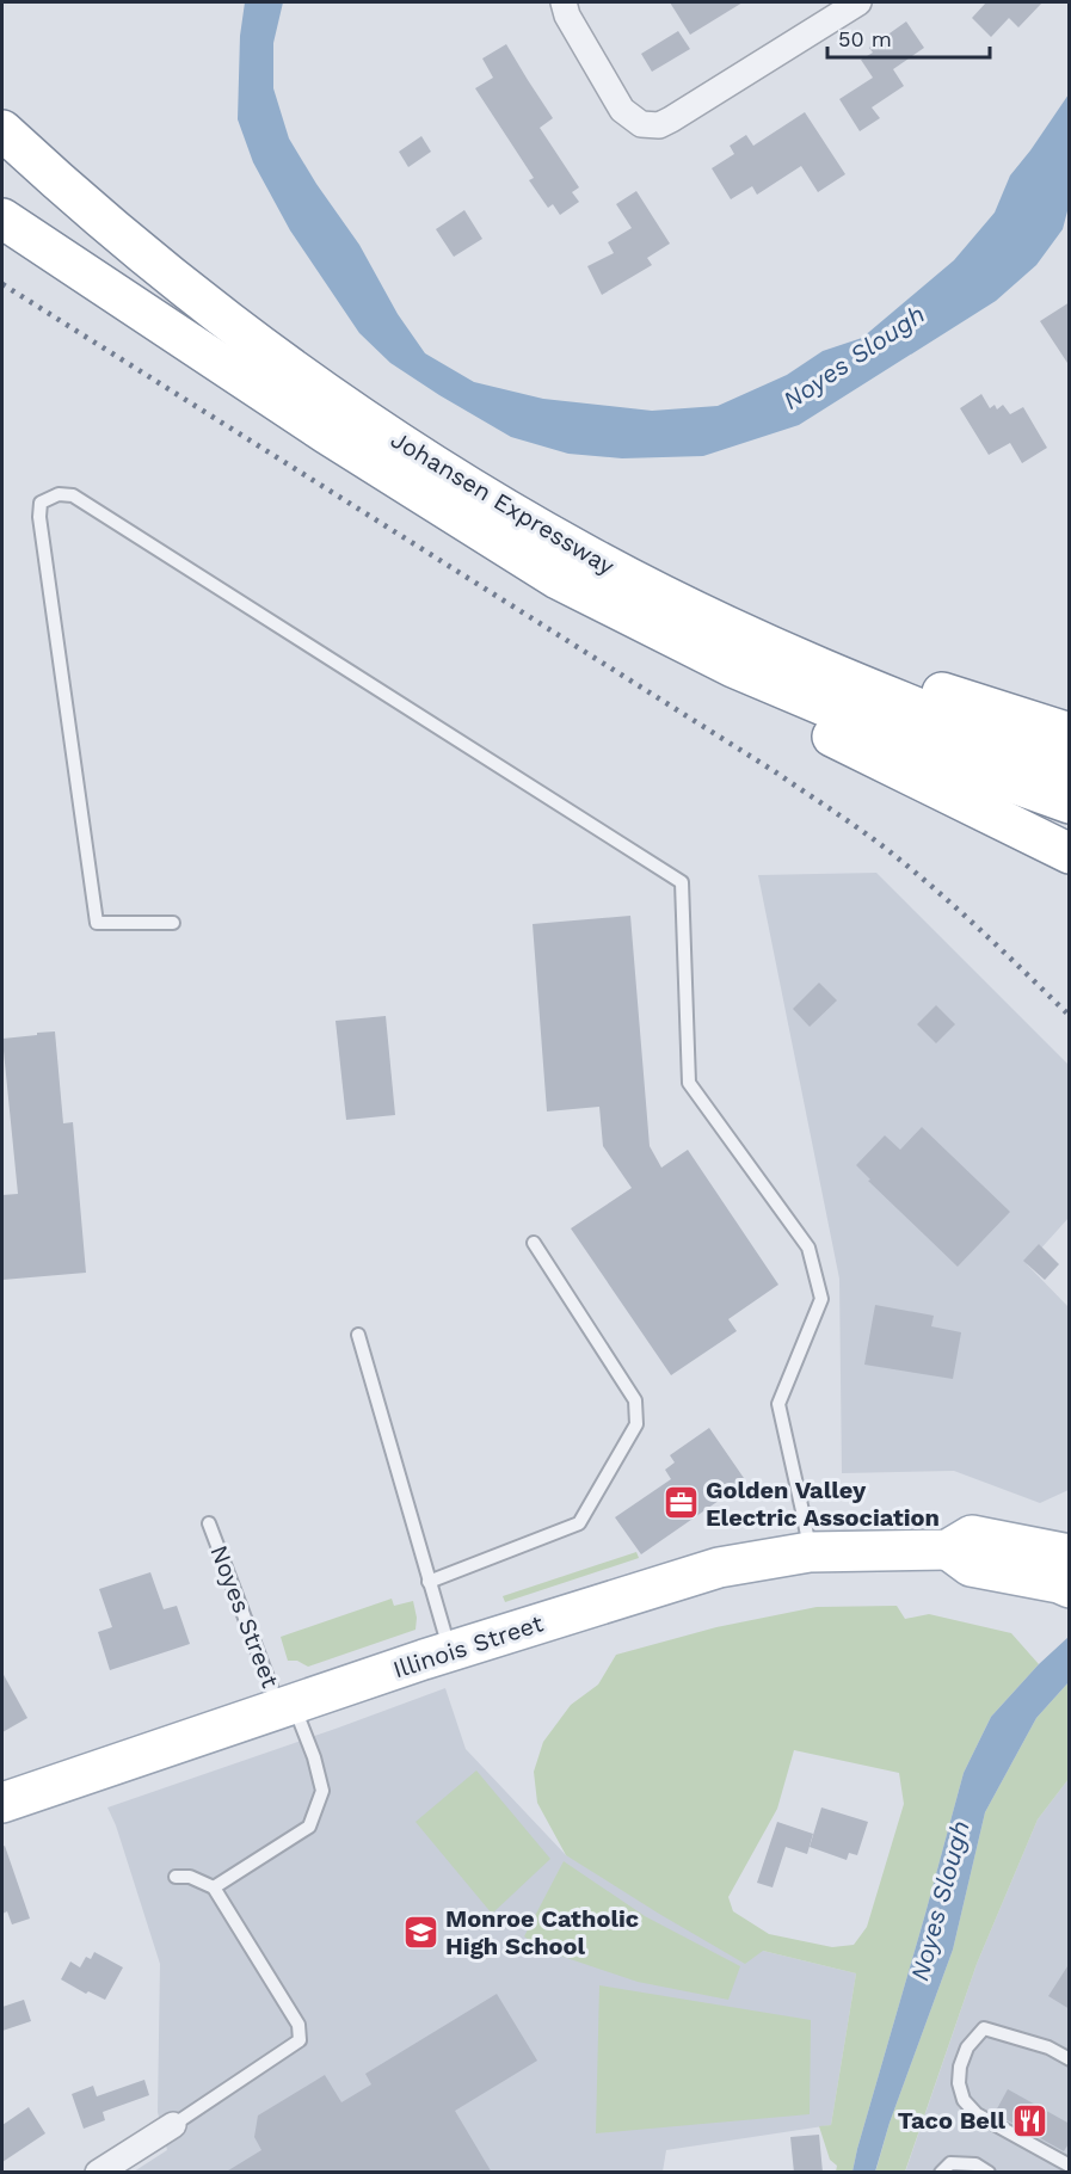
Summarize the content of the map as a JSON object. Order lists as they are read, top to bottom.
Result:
{
  "streets": {
    "main road": ["Johansen Expressway", "Illinois Street"],
    "lane": ["Noyes Street"]
  },
  "crossings": [
    ["Noyes Street", "Illinois Street"]
  ],
  "water": ["Noyes Slough"],
  "places": {
    "office": ["Golden Valley Electric Association"],
    "school or university": ["Monroe Catholic High School"],
    "restaurant": ["Taco Bell"]
  },
  "scale_bar": "50 m"
}
